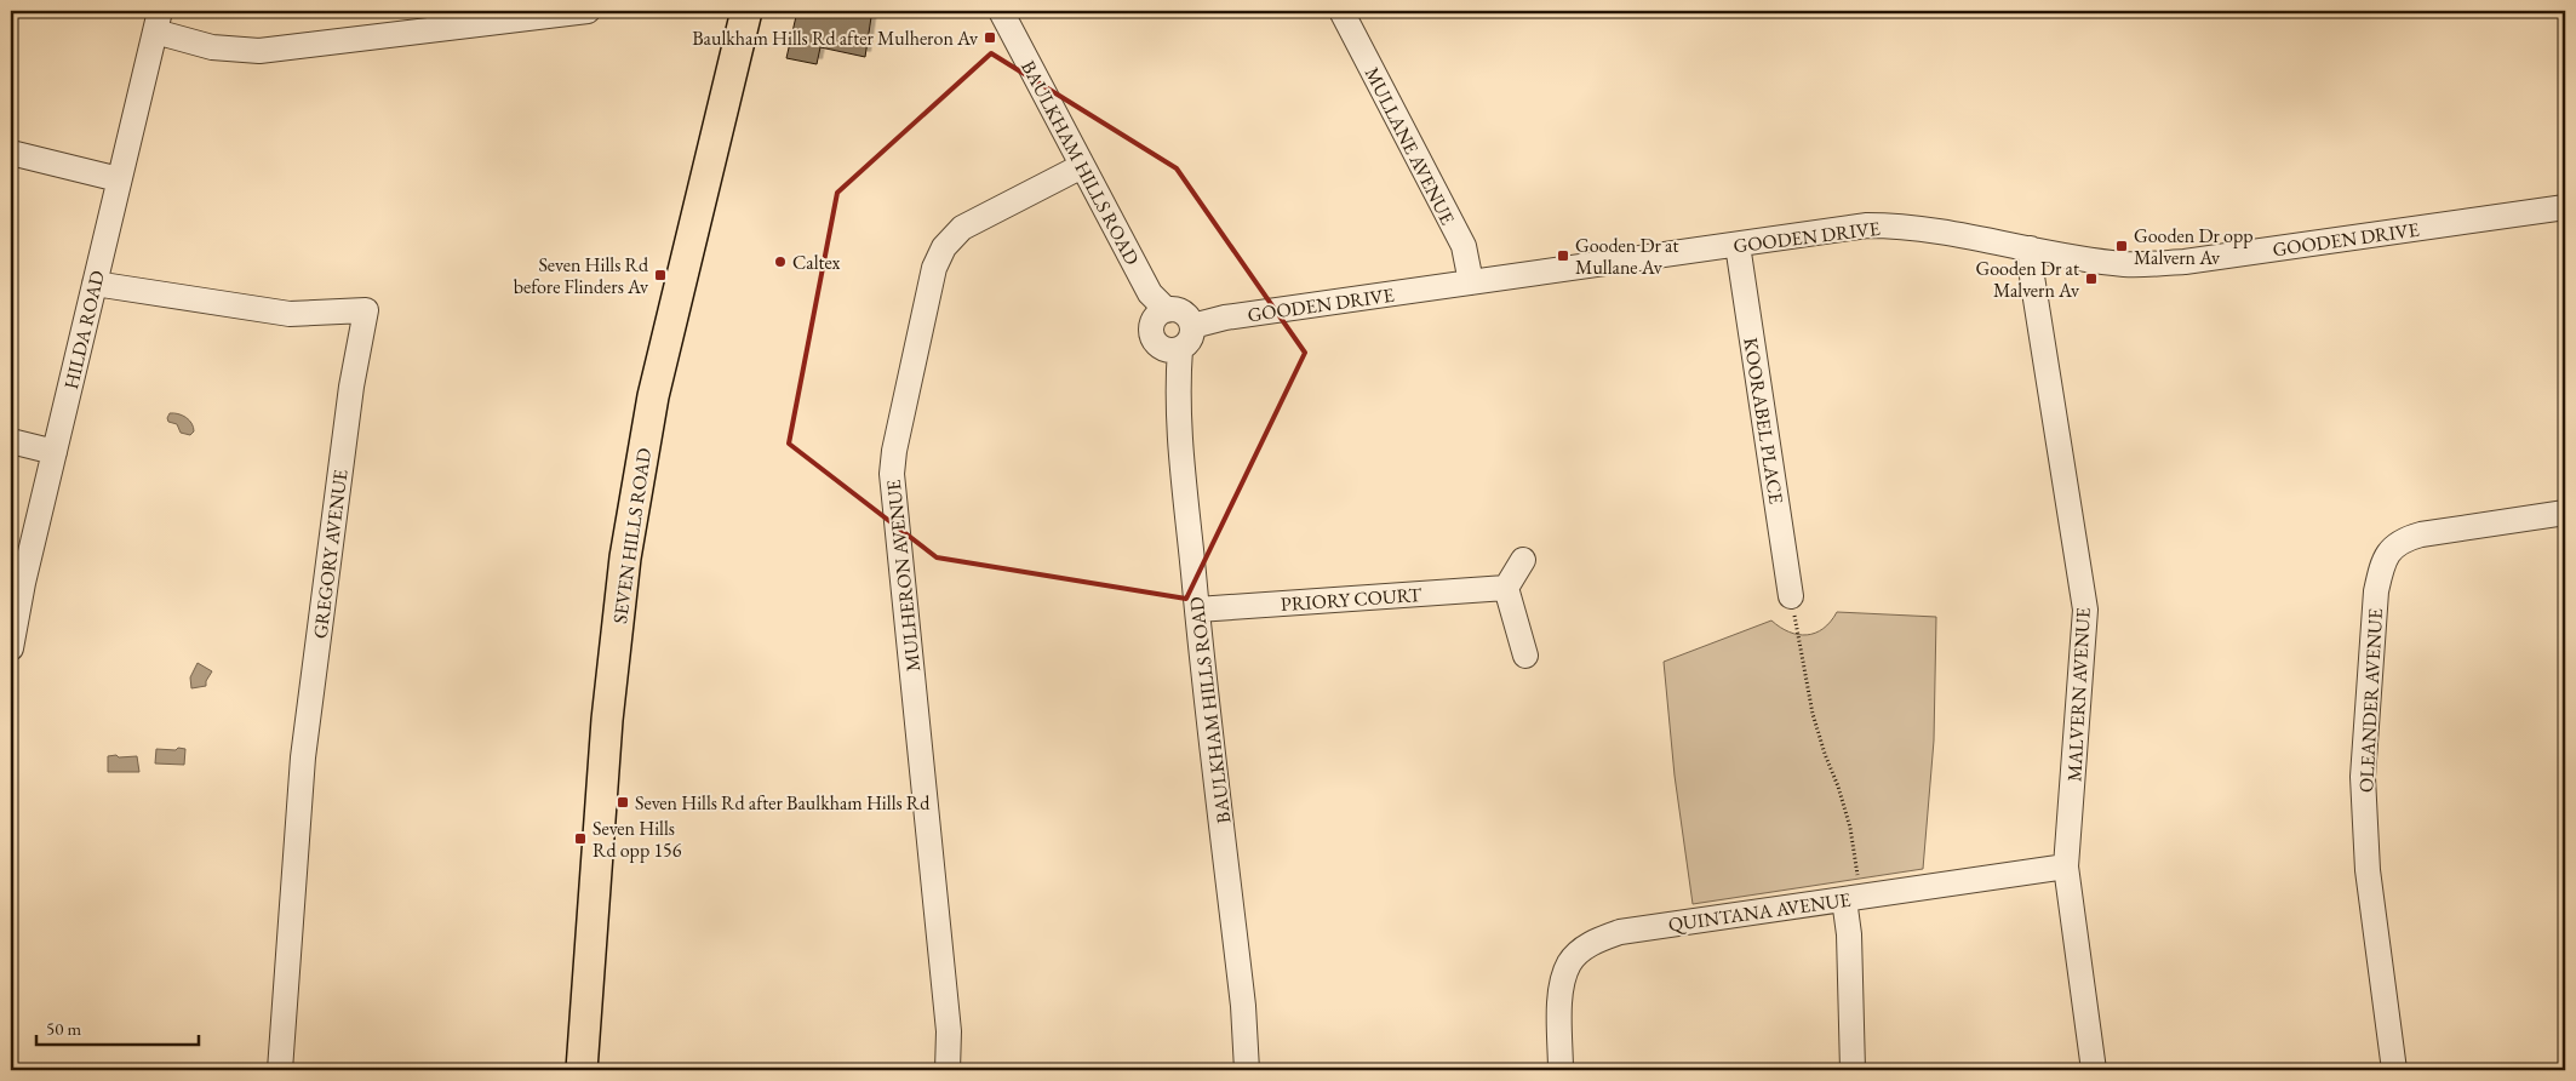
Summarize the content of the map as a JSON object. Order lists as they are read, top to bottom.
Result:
{
  "streets": {
    "main road": ["SEVEN HILLS ROAD"],
    "street": [
      "MULLANE AVENUE",
      "BAULKHAM HILLS ROAD",
      "GOODEN DRIVE",
      "HILDA ROAD",
      "KOORABEL PLACE",
      "GREGORY AVENUE",
      "MULHERON AVENUE",
      "PRIORY COURT",
      "MALVERN AVENUE",
      "OLEANDER AVENUE",
      "QUINTANA AVENUE"
    ]
  },
  "crossings": [
    ["MULLANE AVENUE", "GOODEN DRIVE"],
    ["BAULKHAM HILLS ROAD", "GOODEN DRIVE"],
    ["BAULKHAM HILLS ROAD", "MULHERON AVENUE"],
    ["BAULKHAM HILLS ROAD", "PRIORY COURT"],
    ["GOODEN DRIVE", "KOORABEL PLACE"],
    ["GOODEN DRIVE", "MALVERN AVENUE"],
    ["HILDA ROAD", "GREGORY AVENUE"],
    ["MALVERN AVENUE", "QUINTANA AVENUE"]
  ],
  "places": {
    "transit": [
      "Baulkham Hills Rd after Mulheron Av",
      "Gooden Dr opp Malvern Av",
      "Gooden Dr at Mullane Av",
      "Seven Hills Rd before Flinders Av",
      "Gooden Dr at Malvern Av",
      "Seven Hills Rd after Baulkham Hills Rd",
      "Seven Hills Rd opp 156"
    ],
    "other": ["Caltex"]
  },
  "scale_bar": "50 m"
}
